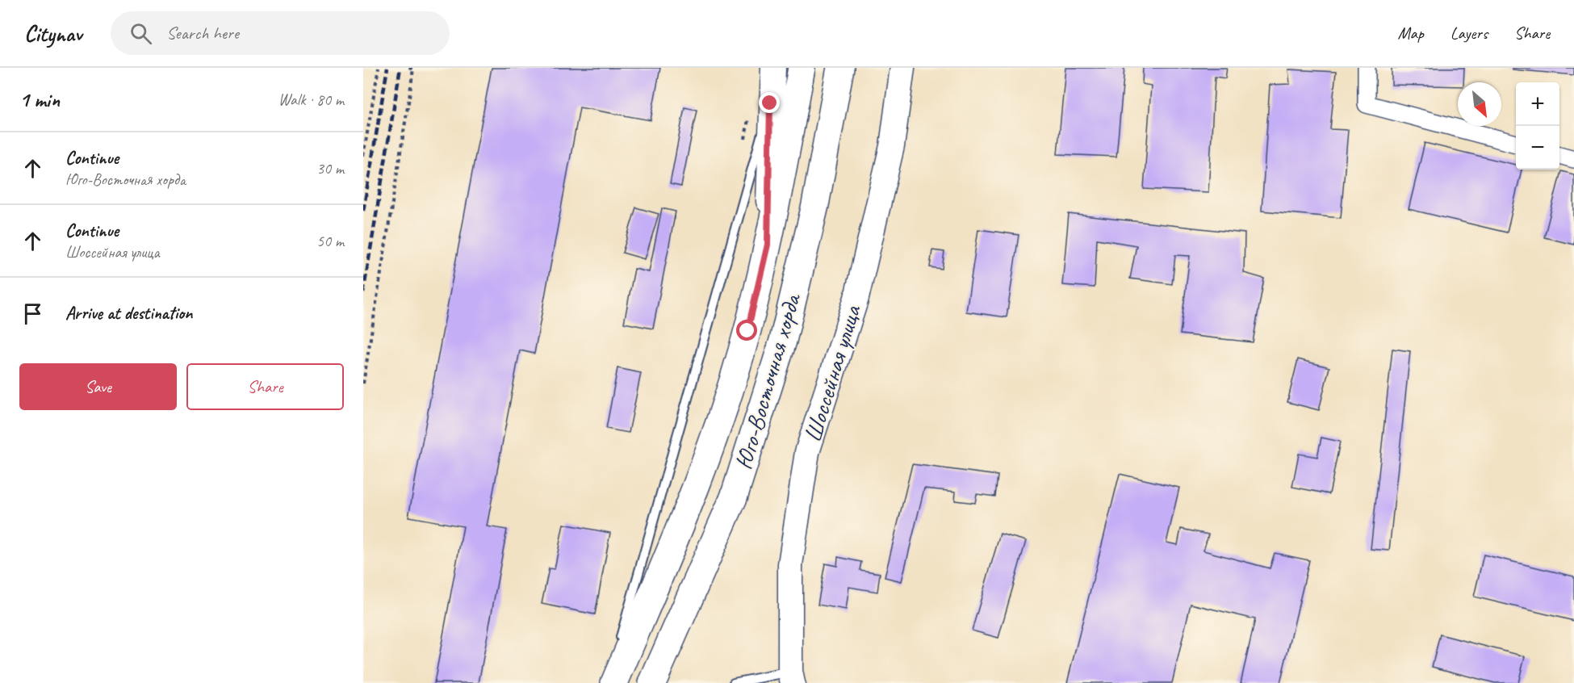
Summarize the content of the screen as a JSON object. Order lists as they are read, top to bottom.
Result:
{
  "streets": {
    "main road": ["Шоссейная улица", "Юго-Восточная хорда"]
  },
  "north": "bottom right",
  "page": {
    "header": "Citynav",
    "search": "Search here",
    "nav": ["Map", "Layers", "Share"],
    "heading": ["1 min", "Walk · 80 m"],
    "map_buttons": ["+", "−"],
    "list": [
      ["Continue", "Юго-Восточная хорда", "30 m"],
      ["Continue", "Шоссейная улица", "50 m"],
      "Arrive at destination"
    ],
    "buttons": ["Save", "Share"]
  }
}
